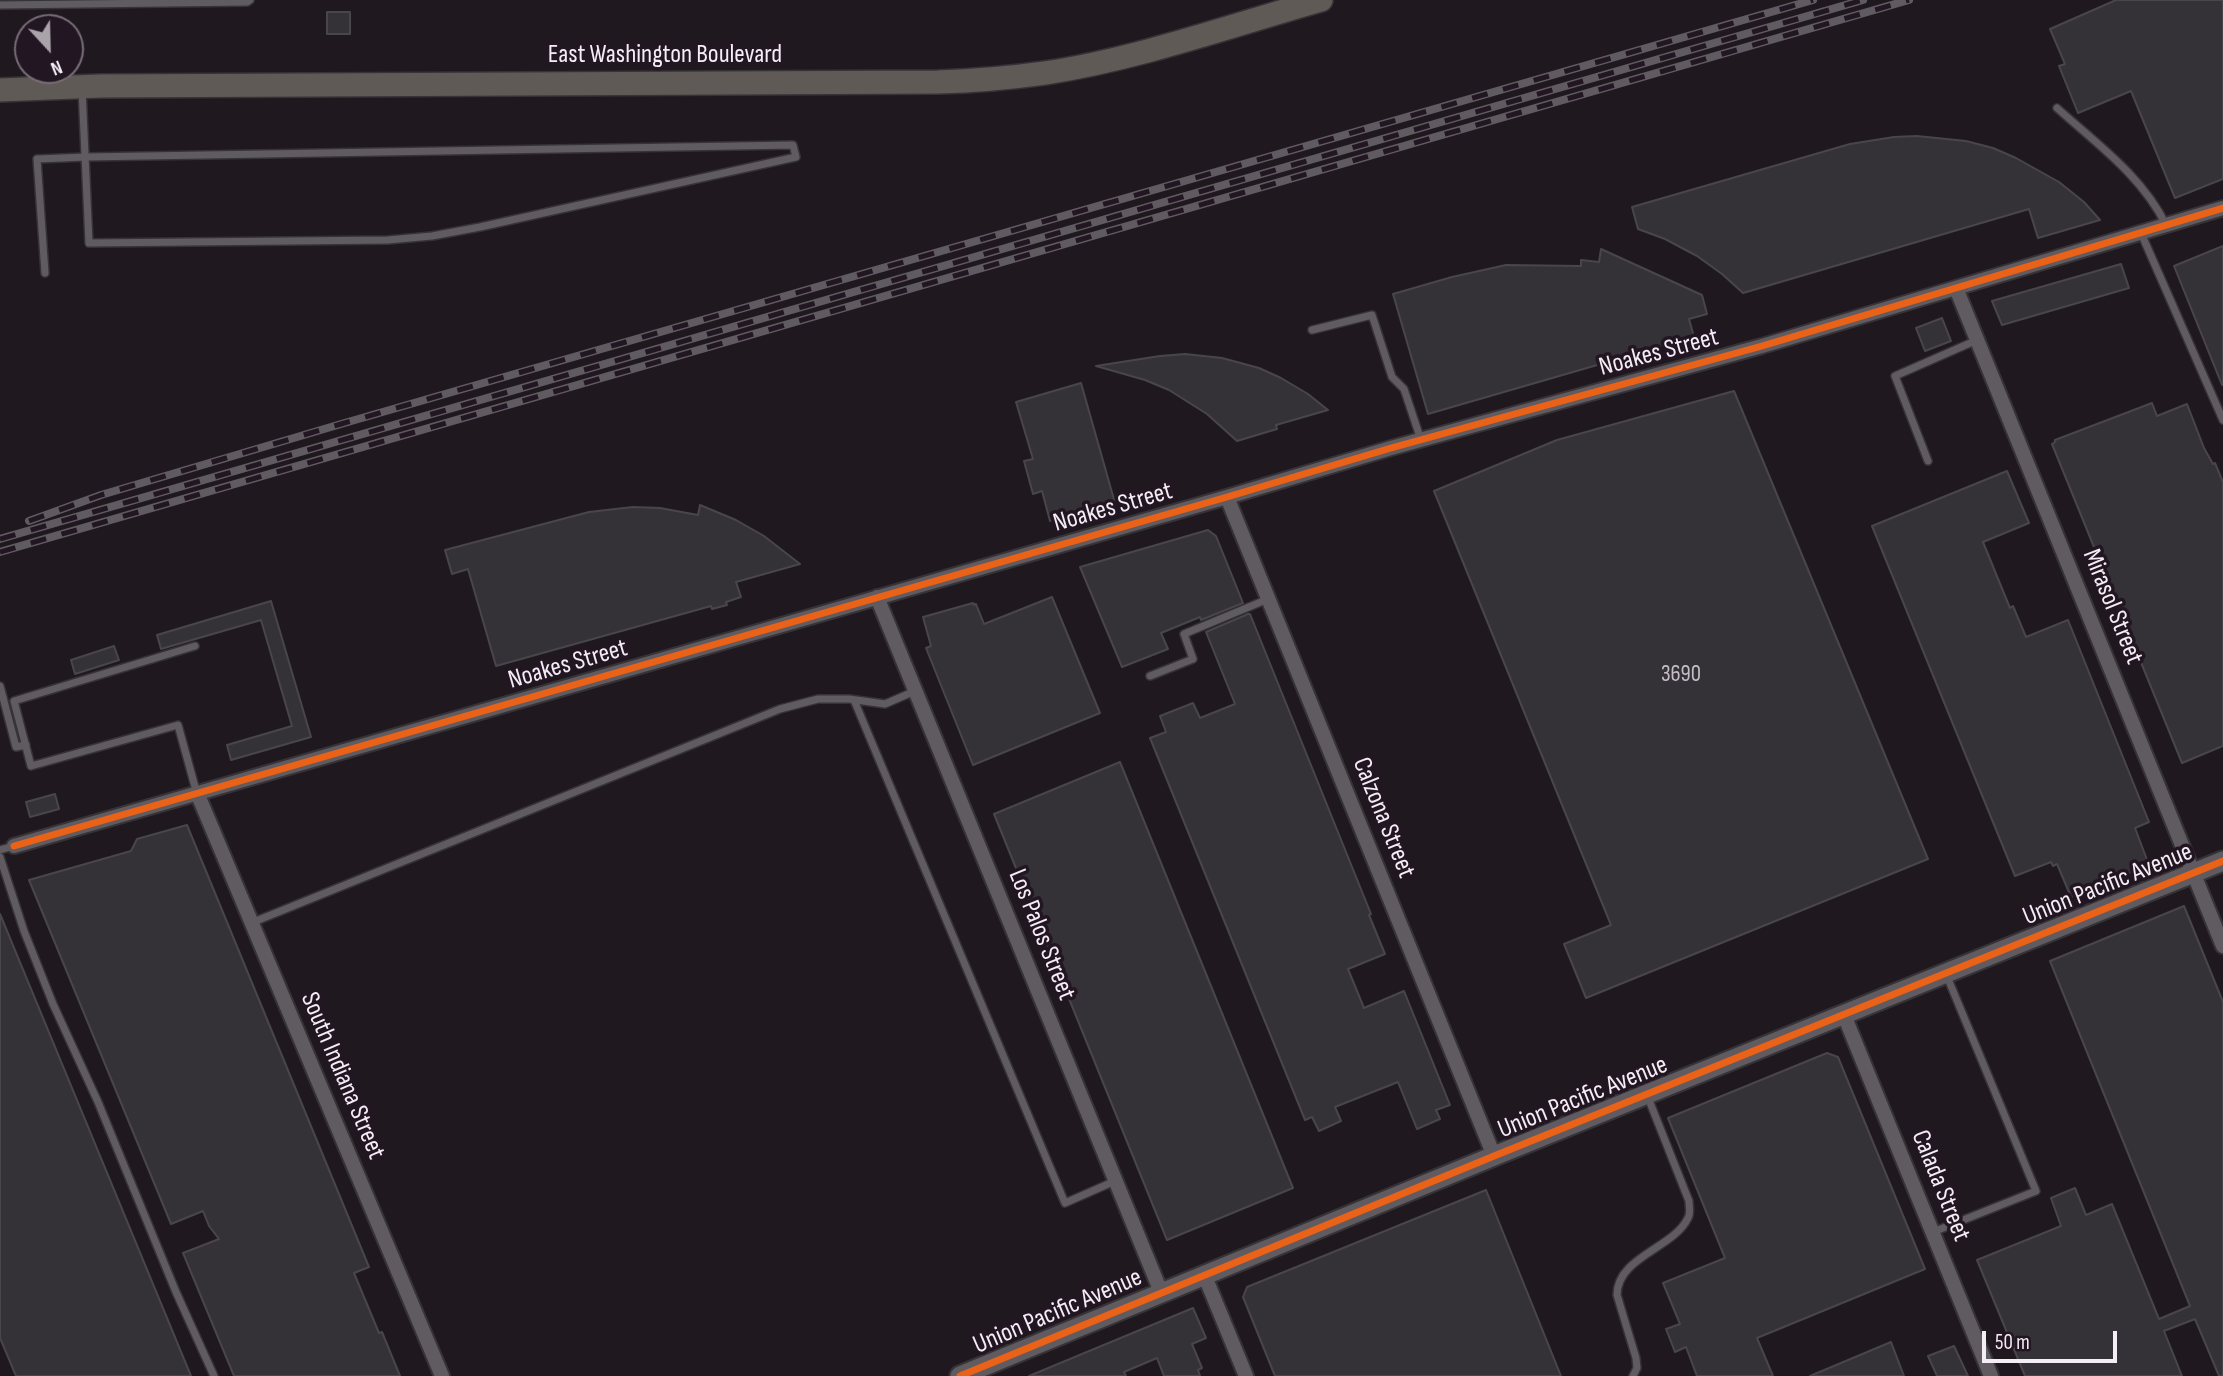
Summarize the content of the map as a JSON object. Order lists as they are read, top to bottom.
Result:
{
  "streets": {
    "main road": ["East Washington Boulevard"],
    "street": [
      "Noakes Street",
      "Mirasol Street",
      "Calzona Street",
      "Union Pacific Avenue",
      "Los Palos Street",
      "South Indiana Street",
      "Calada Street"
    ]
  },
  "crossings": [
    ["Noakes Street", "Mirasol Street"],
    ["Noakes Street", "Calzona Street"],
    ["Noakes Street", "Los Palos Street"],
    ["Noakes Street", "South Indiana Street"],
    ["Mirasol Street", "Union Pacific Avenue"],
    ["Calzona Street", "Union Pacific Avenue"],
    ["Union Pacific Avenue", "Los Palos Street"],
    ["Union Pacific Avenue", "Calada Street"]
  ],
  "house_numbers": ["3690"],
  "scale_bar": "50 m",
  "north": "bottom"
}
